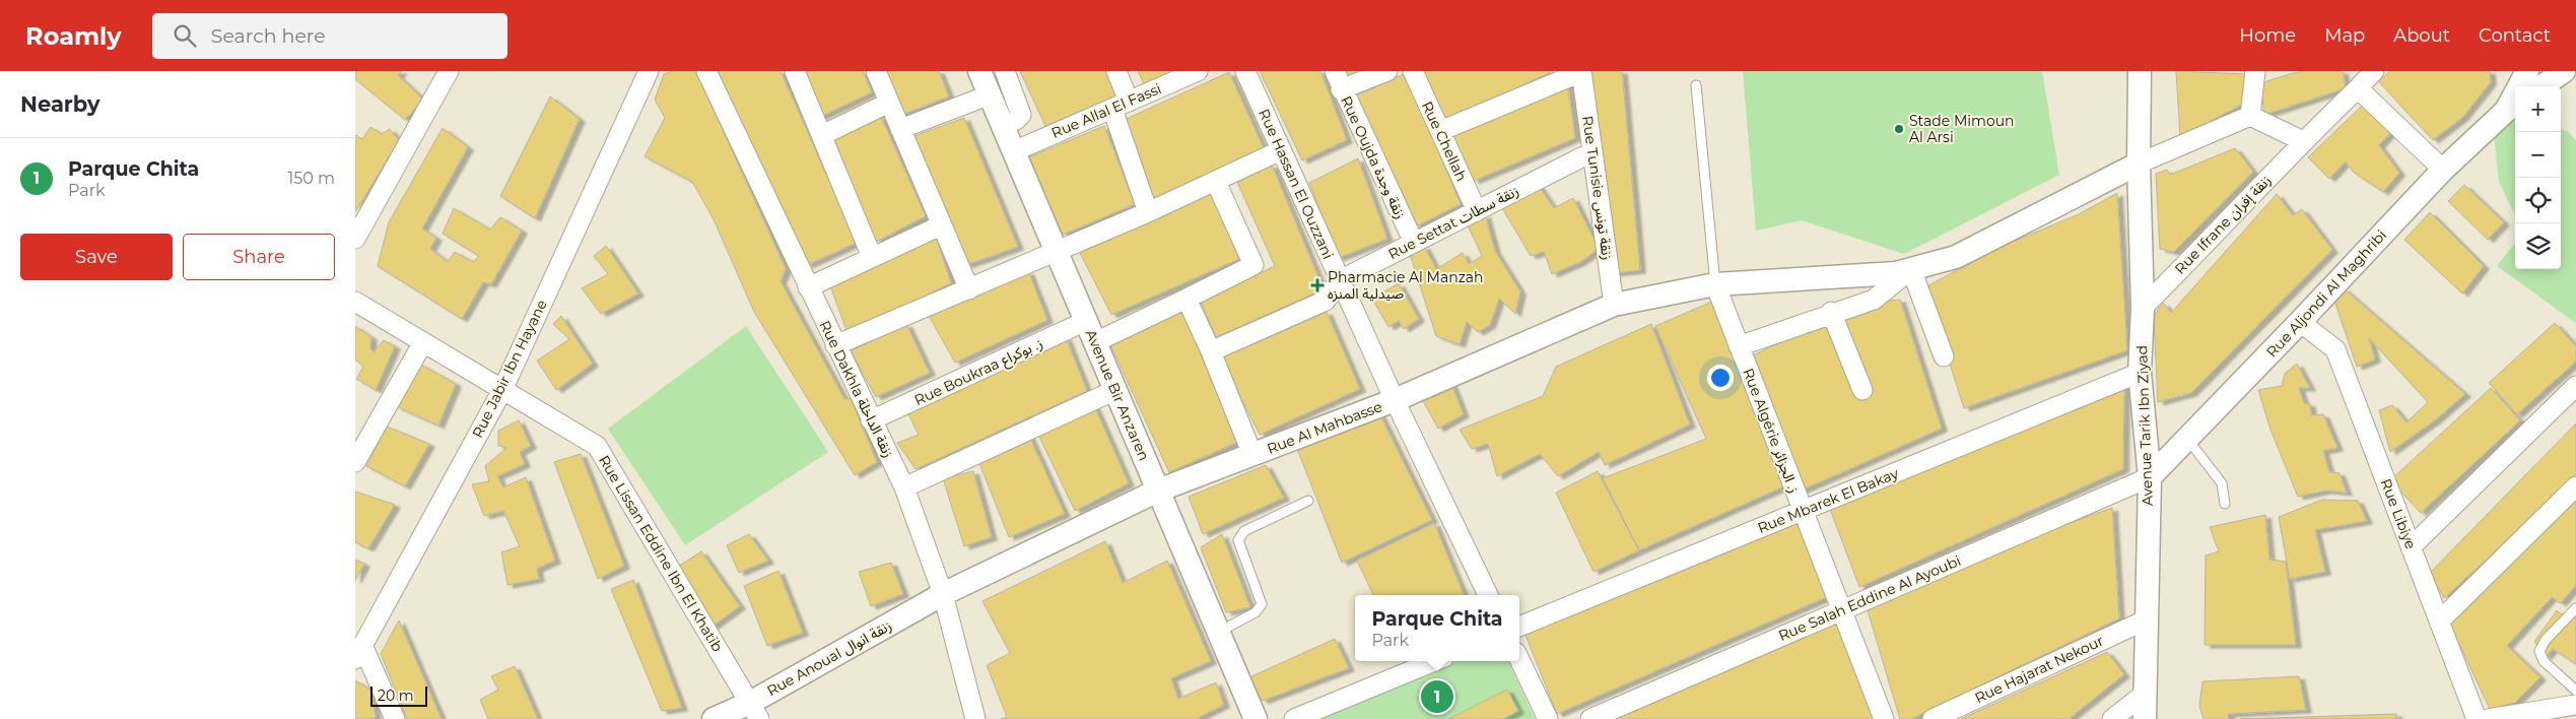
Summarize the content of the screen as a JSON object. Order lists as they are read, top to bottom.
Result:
{
  "streets": {
    "street": [
      "Rue Allal El Fassi",
      "Rue Chellah",
      "Rue Oujda زنقة وجدة",
      "Rue Hassan El Ouzzani",
      "Rue Tunisie زنقة تونس",
      "Rue Settat زنقة سطات",
      "Rue Ifrane زنقة إفران",
      "Rue Aljondi Al Maghribi",
      "Rue Jabir Ibn Hayane",
      "Rue Boukraa ز. بوكراع",
      "Rue Dakhla زنقة الداخلة",
      "Avenue Bir Anzaren",
      "Avenue Tarik Ibn Ziyad",
      "Rue Al Mahbasse",
      "Rue Algérie ز. الجزائر",
      "Rue Mbarek El Bakay",
      "Rue Libiye",
      "Rue Lissan Eddine Ibn El Khatib",
      "Rue Salah Eddine Al Ayoubi",
      "Rue Anoual زنقة انوال",
      "Rue Hajarat Nekour"
    ]
  },
  "crossings": [
    ["Rue Allal El Fassi", "Avenue Bir Anzaren"],
    ["Rue Chellah", "Rue Settat زنقة سطات"],
    ["Rue Oujda زنقة وجدة", "Rue Settat زنقة سطات"],
    ["Rue Hassan El Ouzzani", "Rue Settat زنقة سطات"],
    ["Rue Hassan El Ouzzani", "Rue Al Mahbasse"],
    ["Rue Tunisie زنقة تونس", "Rue Settat زنقة سطات"],
    ["Rue Tunisie زنقة تونس", "Rue Al Mahbasse"],
    ["Rue Ifrane زنقة إفران", "Avenue Tarik Ibn Ziyad"],
    ["Rue Aljondi Al Maghribi", "Avenue Tarik Ibn Ziyad"],
    ["Rue Aljondi Al Maghribi", "Rue Libiye"],
    ["Rue Aljondi Al Maghribi", "Rue Salah Eddine Al Ayoubi"],
    ["Rue Jabir Ibn Hayane", "Rue Lissan Eddine Ibn El Khatib"],
    ["Rue Boukraa ز. بوكراع", "Rue Dakhla زنقة الداخلة"],
    ["Rue Boukraa ز. بوكراع", "Avenue Bir Anzaren"],
    ["Rue Dakhla زنقة الداخلة", "Rue Al Mahbasse"],
    ["Rue Dakhla زنقة الداخلة", "Rue Anoual زنقة انوال"],
    ["Avenue Bir Anzaren", "Rue Al Mahbasse"],
    ["Avenue Tarik Ibn Ziyad", "Rue Al Mahbasse"],
    ["Avenue Tarik Ibn Ziyad", "Rue Mbarek El Bakay"],
    ["Avenue Tarik Ibn Ziyad", "Rue Salah Eddine Al Ayoubi"],
    ["Avenue Tarik Ibn Ziyad", "Rue Hajarat Nekour"],
    ["Rue Al Mahbasse", "Rue Algérie ز. الجزائر"],
    ["Rue Al Mahbasse", "Rue Anoual زنقة انوال"],
    ["Rue Algérie ز. الجزائر", "Rue Mbarek El Bakay"],
    ["Rue Algérie ز. الجزائر", "Rue Salah Eddine Al Ayoubi"],
    ["Rue Lissan Eddine Ibn El Khatib", "Rue Anoual زنقة انوال"]
  ],
  "places": {
    "other": ["Stade Mimoun Al Arsi"],
    "health": ["Pharmacie Al Manzah صيدلية المنزه"]
  },
  "scale_bar": "20 m",
  "page": {
    "header": "Roamly",
    "search": "Search here",
    "nav": [
      "Home",
      "Map",
      "About",
      "Contact"
    ],
    "heading": "Nearby",
    "map_buttons": ["+", "−"],
    "list": [
      {
        "mark": "1",
        "name": "Parque Chita",
        "note": "Park",
        "value": "150 m"
      }
    ],
    "buttons": ["Save", "Share"],
    "popup": ["Parque Chita", "Park"],
    "pins": "1",
    "scale": "20 m"
  }
}
